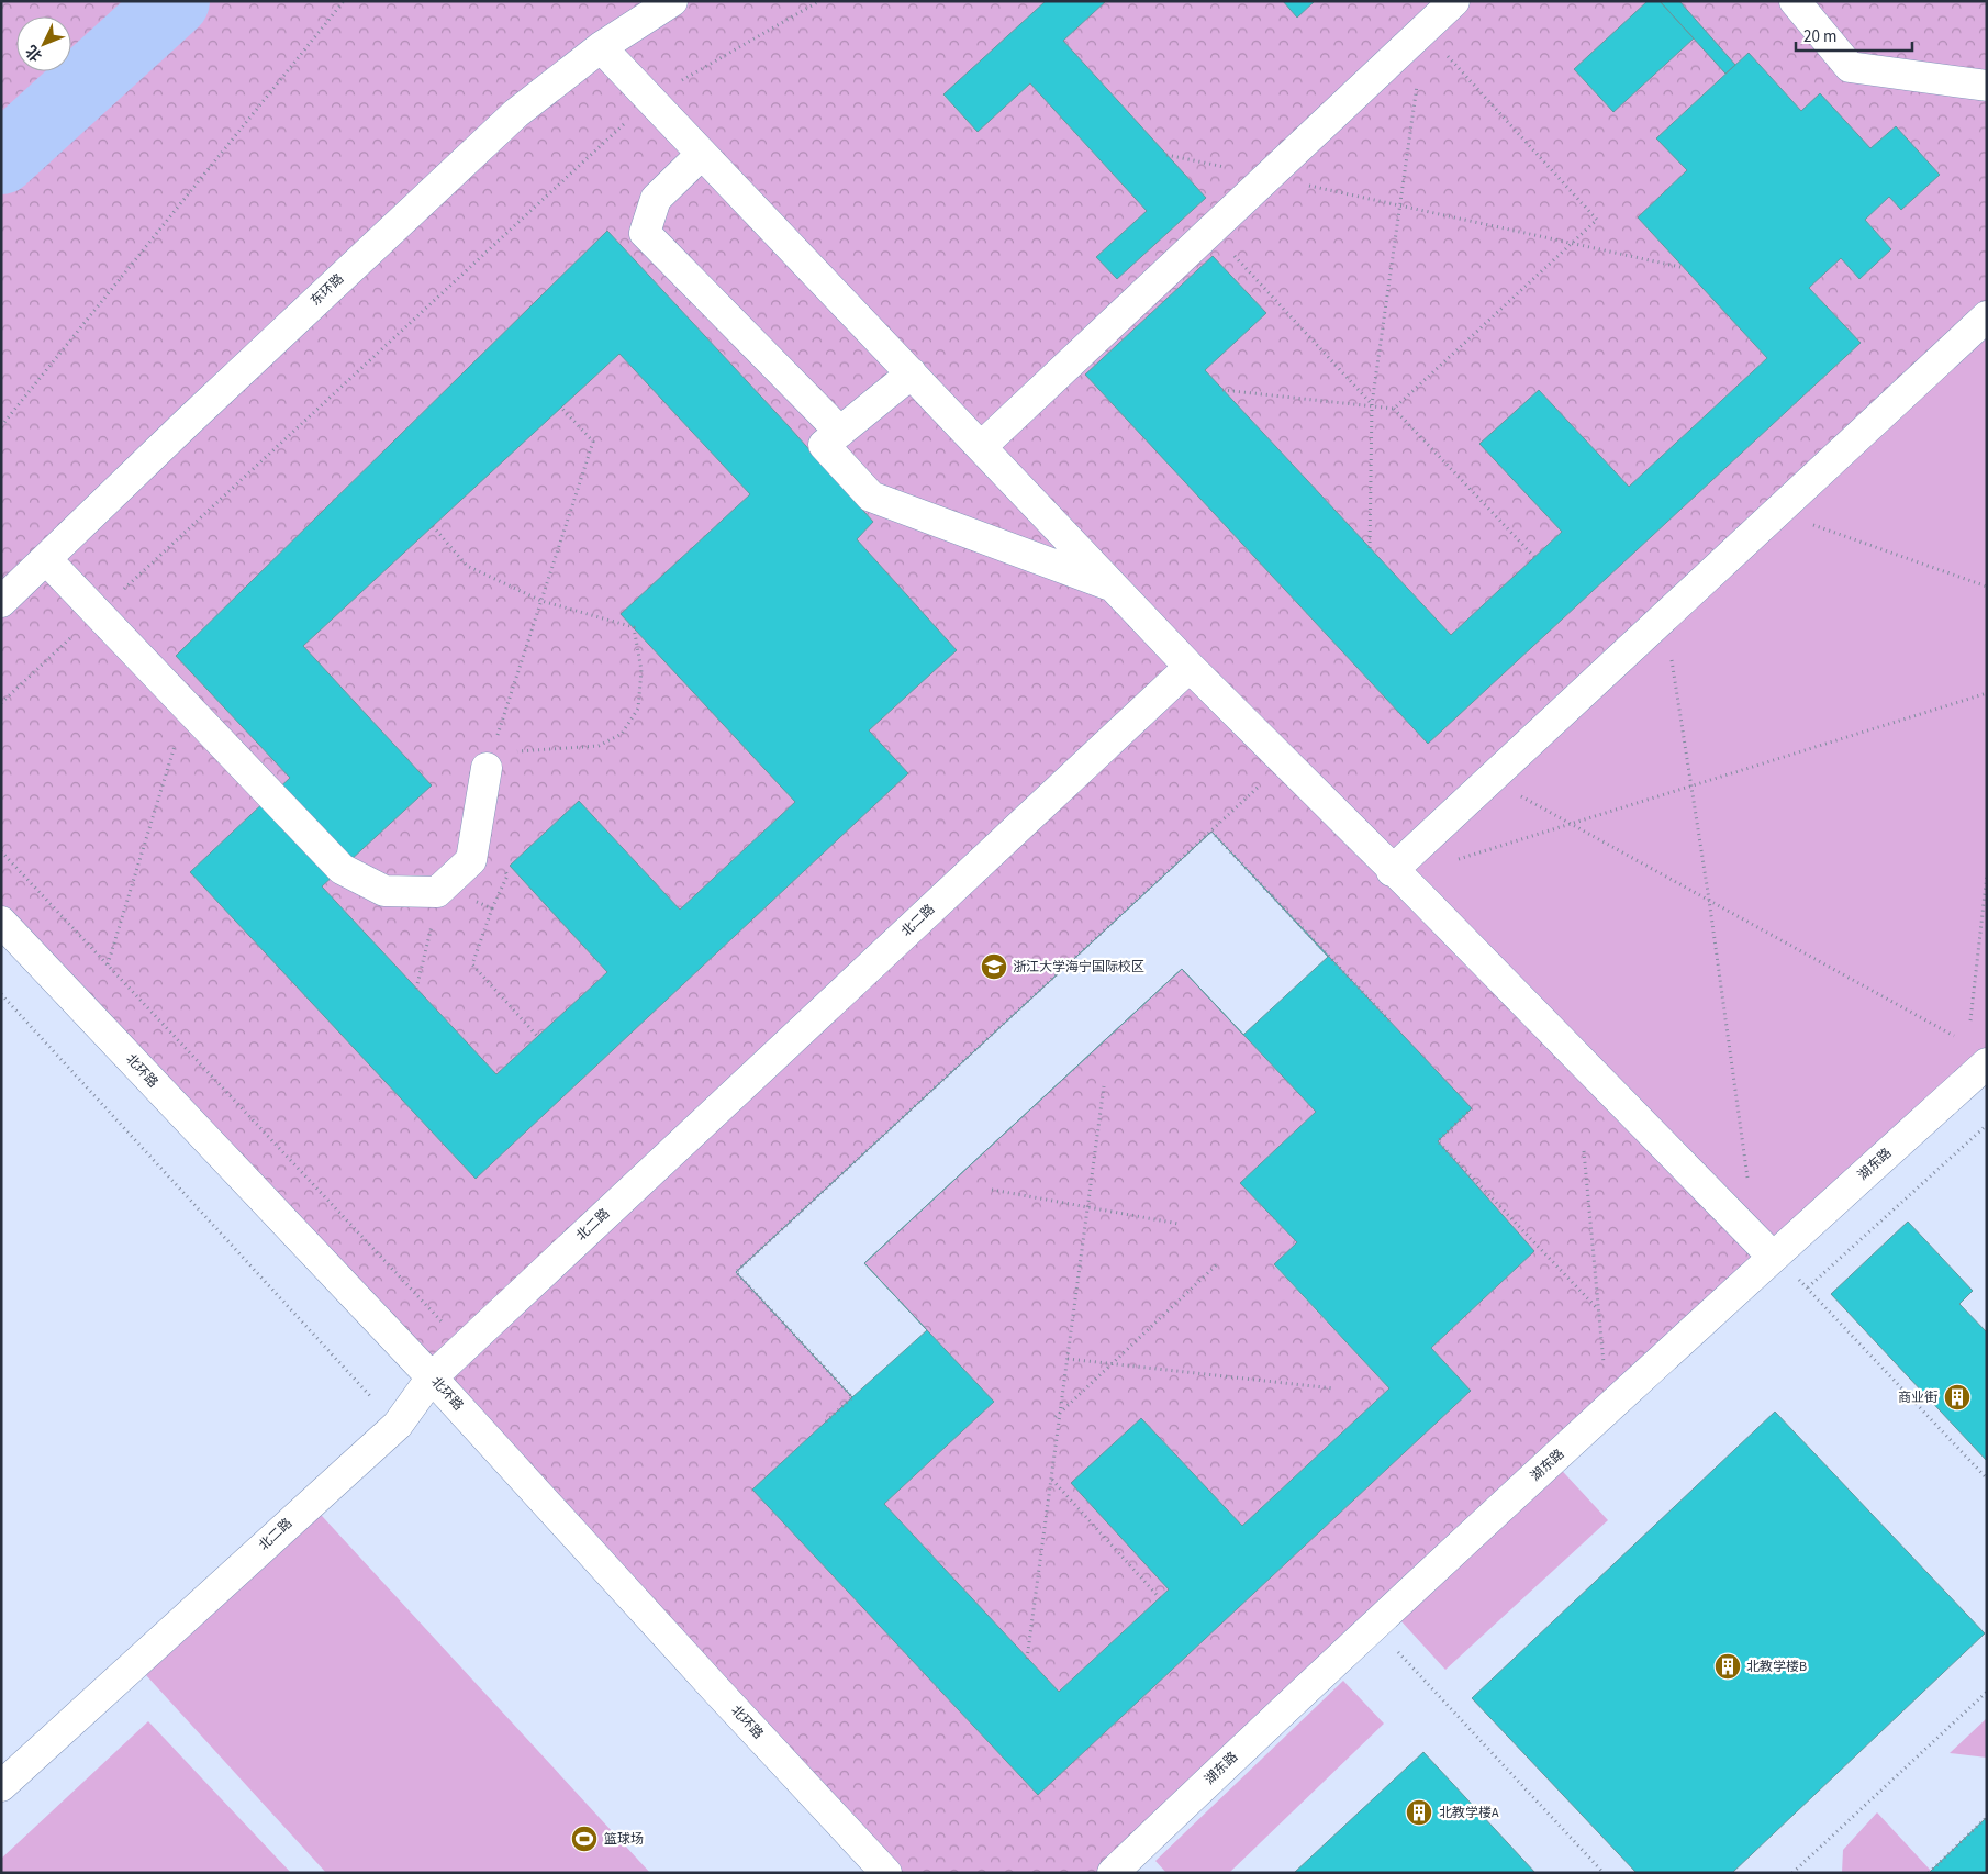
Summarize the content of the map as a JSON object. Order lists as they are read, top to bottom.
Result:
{
  "streets": {
    "street": [
      "东环路",
      "北二路",
      "北环路",
      "湖东路"
    ]
  },
  "crossings": [
    ["北二路", "北环路"]
  ],
  "places": {
    "school or university": ["浙江大学海宁国际校区"],
    "building": ["商业街", "北教学楼B", "北教学楼A"],
    "sports": ["篮球场"]
  },
  "scale_bar": "20 m",
  "north": "bottom left"
}
